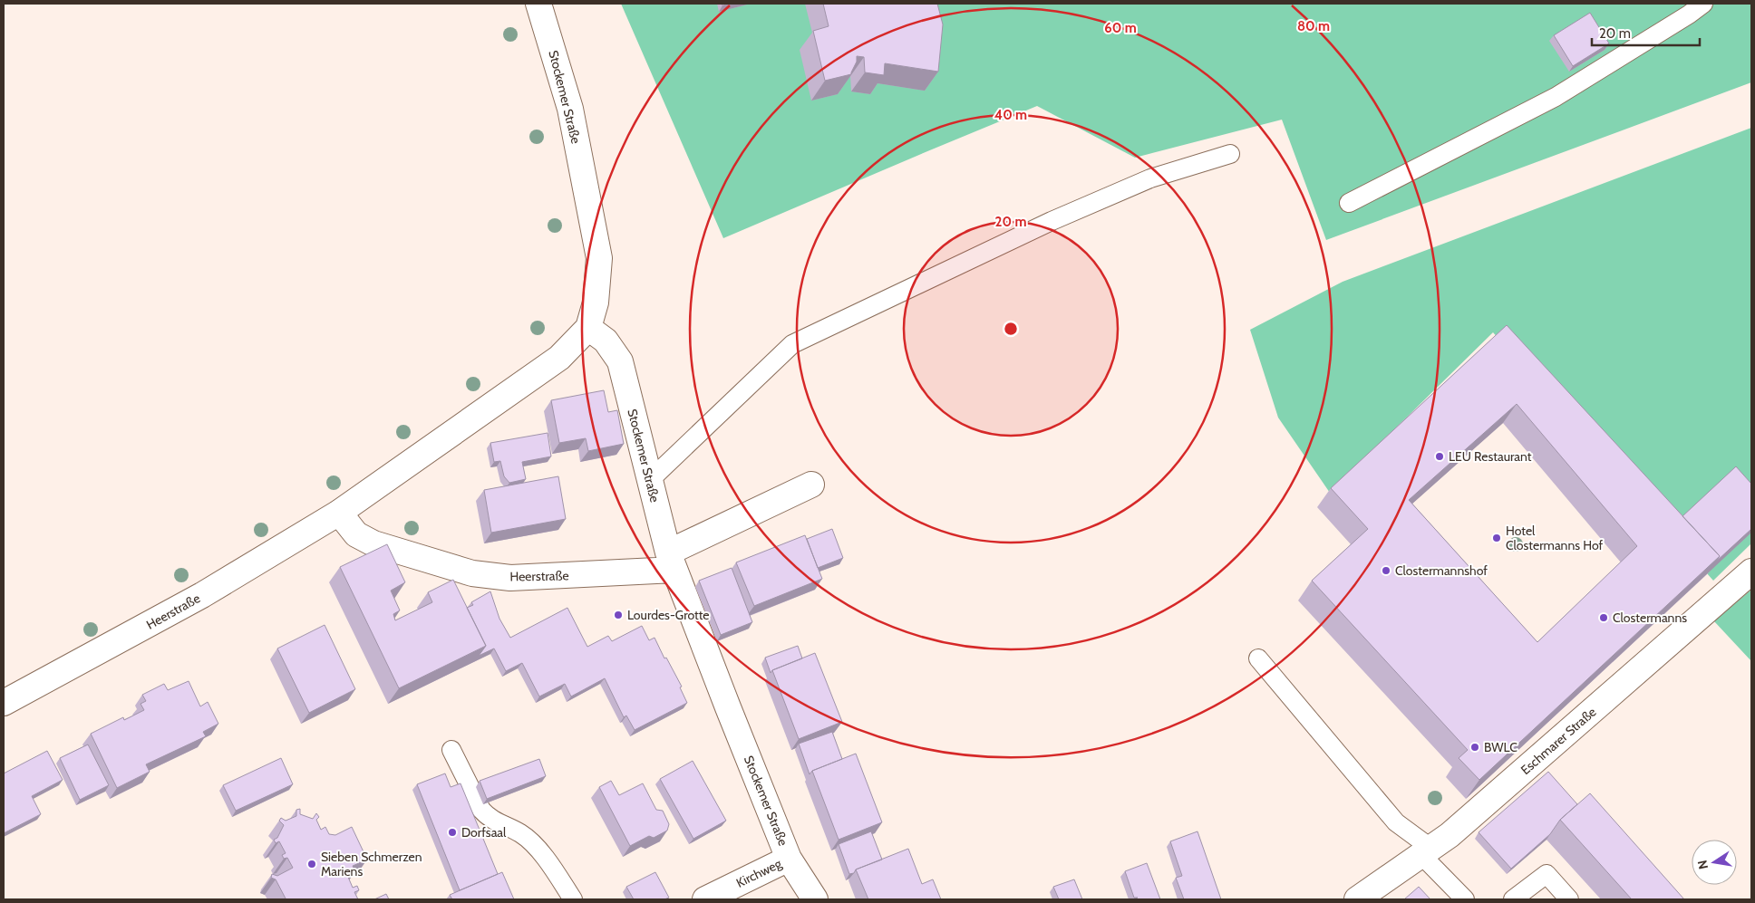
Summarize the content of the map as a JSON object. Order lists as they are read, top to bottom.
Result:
{
  "streets": {
    "street": [
      "Stockemer Straße",
      "Heerstraße",
      "Eschmarer Straße",
      "Kirchweg"
    ]
  },
  "crossings": [
    ["Stockemer Straße", "Heerstraße"],
    ["Stockemer Straße", "Kirchweg"]
  ],
  "places": [
    "LEU Restaurant",
    "Hotel Clostermanns Hof",
    "Clostermannshof",
    "Lourdes-Grotte",
    "Clostermanns",
    "BWLC",
    "Dorfsaal",
    "Sieben Schmerzen Mariens"
  ],
  "scale_bar": "20 m",
  "north": "left",
  "rings": [
    "80 m",
    "60 m",
    "40 m",
    "20 m"
  ]
}
